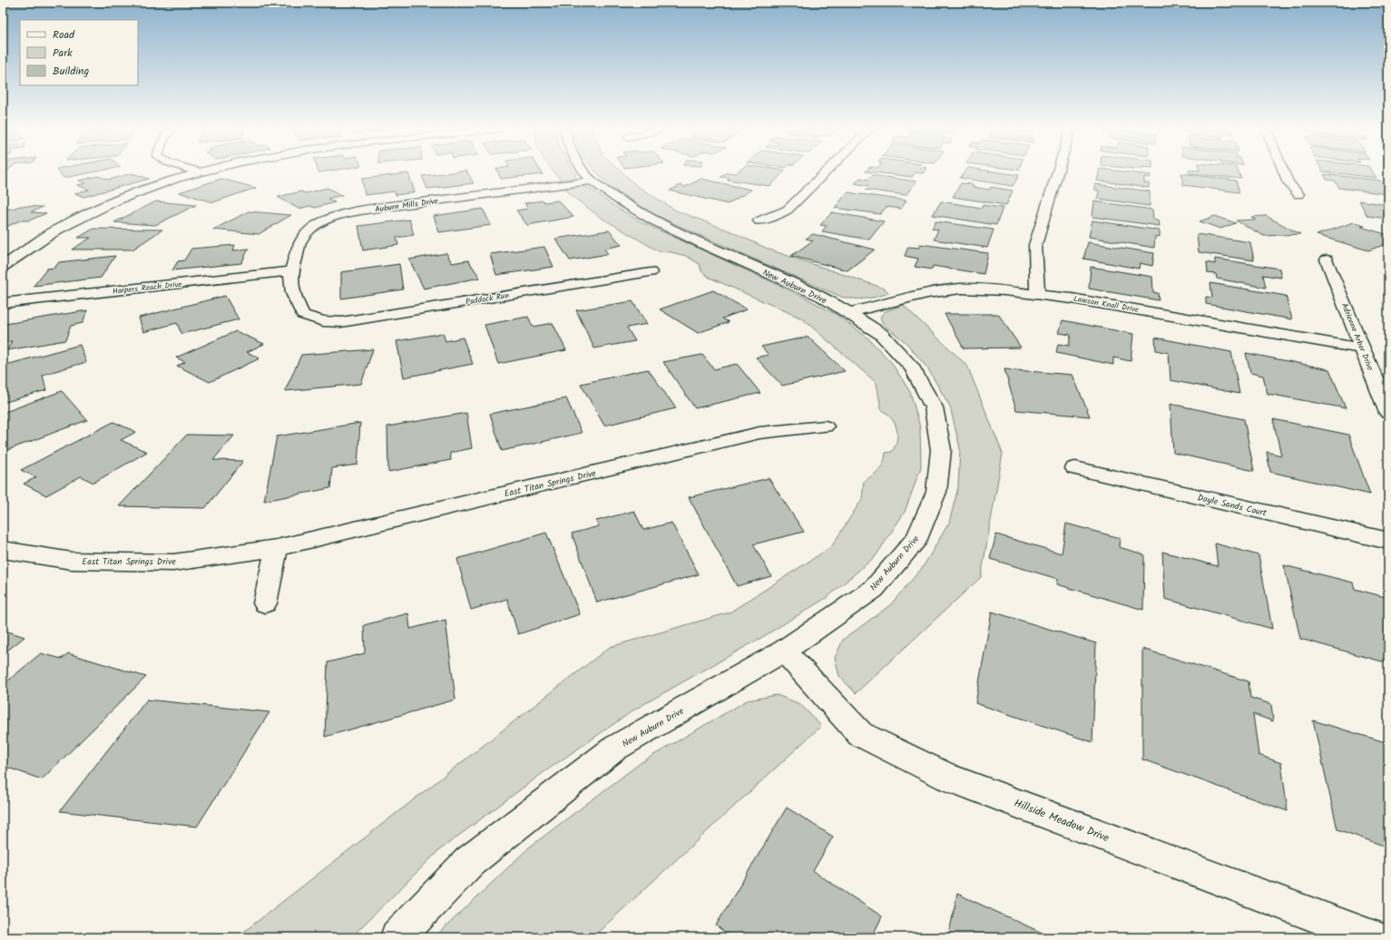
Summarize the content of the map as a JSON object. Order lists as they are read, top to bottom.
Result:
{
  "streets": {
    "street": [
      "Auburn Mills Drive",
      "New Auburn Drive",
      "Harpers Reach Drive",
      "Paddock Run",
      "Lawson Knoll Drive",
      "Adrienne Arbor Drive",
      "East Titan Springs Drive",
      "Doyle Sands Court",
      "Hillside Meadow Drive"
    ]
  },
  "crossings": [
    ["Auburn Mills Drive", "New Auburn Drive"],
    ["Auburn Mills Drive", "Harpers Reach Drive"],
    ["Auburn Mills Drive", "Paddock Run"],
    ["New Auburn Drive", "Lawson Knoll Drive"],
    ["New Auburn Drive", "Hillside Meadow Drive"],
    ["Harpers Reach Drive", "Paddock Run"],
    ["Lawson Knoll Drive", "Adrienne Arbor Drive"]
  ],
  "legend": ["Road", "Park", "Building"]
}
